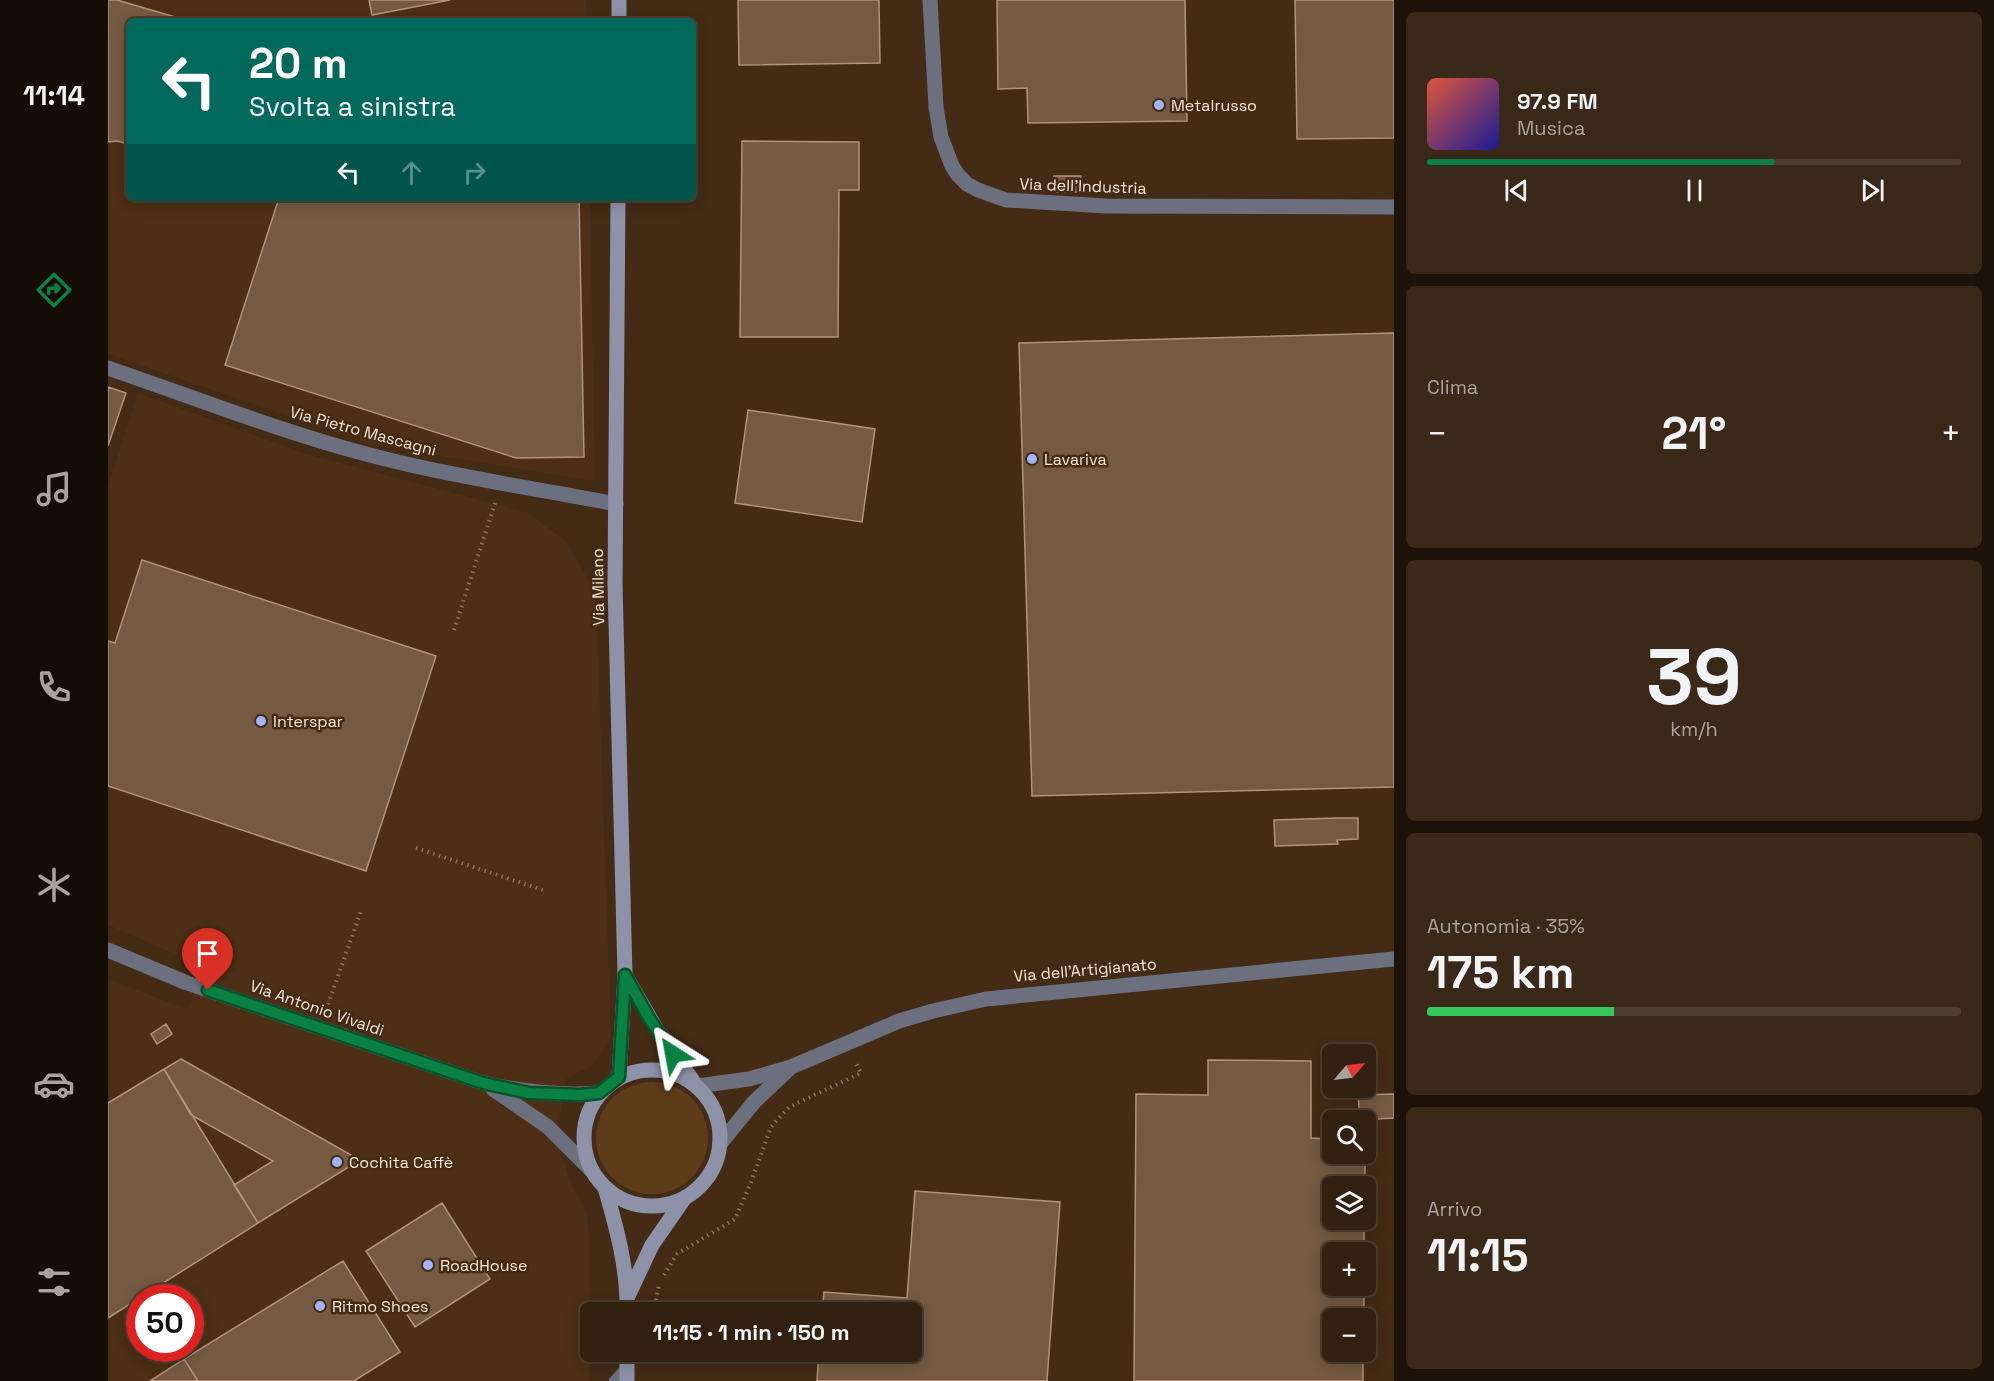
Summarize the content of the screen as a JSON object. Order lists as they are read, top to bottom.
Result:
{
  "streets": {
    "main road": ["Via Milano"],
    "street": [
      "Via dell'Industria",
      "Via Pietro Mascagni",
      "Via dell'Artigianato",
      "Via Antonio Vivaldi"
    ]
  },
  "crossings": [
    ["Via Pietro Mascagni", "Via Milano"],
    ["Via Milano", "Via dell'Artigianato"]
  ],
  "places": [
    "Metalrusso",
    "Lavariva",
    "Interspar",
    "Cochita Caffè",
    "RoadHouse",
    "Ritmo Shoes"
  ],
  "north": "top right",
  "page": {
    "tabs": "11:14",
    "turn": ["20 m", "Svolta a sinistra"],
    "song": ["97.9 FM", "Musica"],
    "tile": [
      "Clima",
      ["39", "km/h"],
      ["Autonomia · 35%", "175 km"],
      ["Arrivo", "11:15"]
    ],
    "heat": ["−", "21°", "+"],
    "map_buttons": ["+", "−"],
    "limit": "50",
    "trip": "11:15 · 1 min · 150 m"
  }
}
